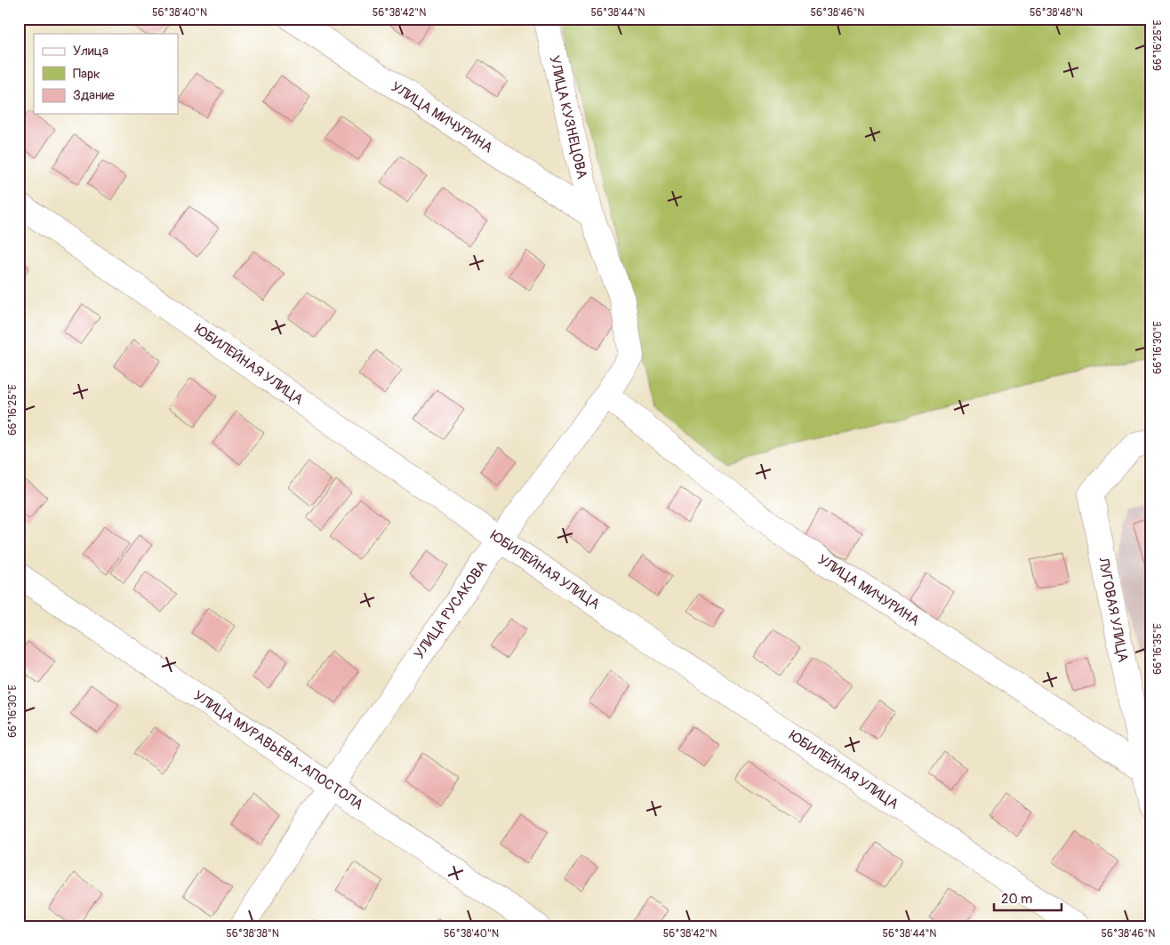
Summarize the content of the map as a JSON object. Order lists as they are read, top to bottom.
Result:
{
  "streets": {
    "street": [
      "УЛИЦА МИЧУРИНА",
      "УЛИЦА КУЗНЕЦОВА",
      "ЮБИЛЕЙНАЯ УЛИЦА",
      "УЛИЦА РУСАКОВА",
      "ЛУГОВАЯ УЛИЦА",
      "УЛИЦА МУРАВЬЁВА-АПОСТОЛА"
    ]
  },
  "crossings": [
    ["УЛИЦА МИЧУРИНА", "УЛИЦА КУЗНЕЦОВА"],
    ["УЛИЦА МИЧУРИНА", "УЛИЦА РУСАКОВА"],
    ["УЛИЦА МИЧУРИНА", "ЛУГОВАЯ УЛИЦА"],
    ["УЛИЦА КУЗНЕЦОВА", "УЛИЦА РУСАКОВА"],
    ["ЮБИЛЕЙНАЯ УЛИЦА", "УЛИЦА РУСАКОВА"],
    ["УЛИЦА РУСАКОВА", "УЛИЦА МУРАВЬЁВА-АПОСТОЛА"]
  ],
  "legend": ["Улица", "Парк", "Здание"],
  "scale_bar": "20 m",
  "coordinates": [
    "56°38'40\"N",
    "56°38'42\"N",
    "56°38'44\"N",
    "56°38'46\"N",
    "56°38'48\"N",
    "66°16'25\"E",
    "66°16'30\"E",
    "66°16'35\"E",
    "56°38'38\"N"
  ]
}
